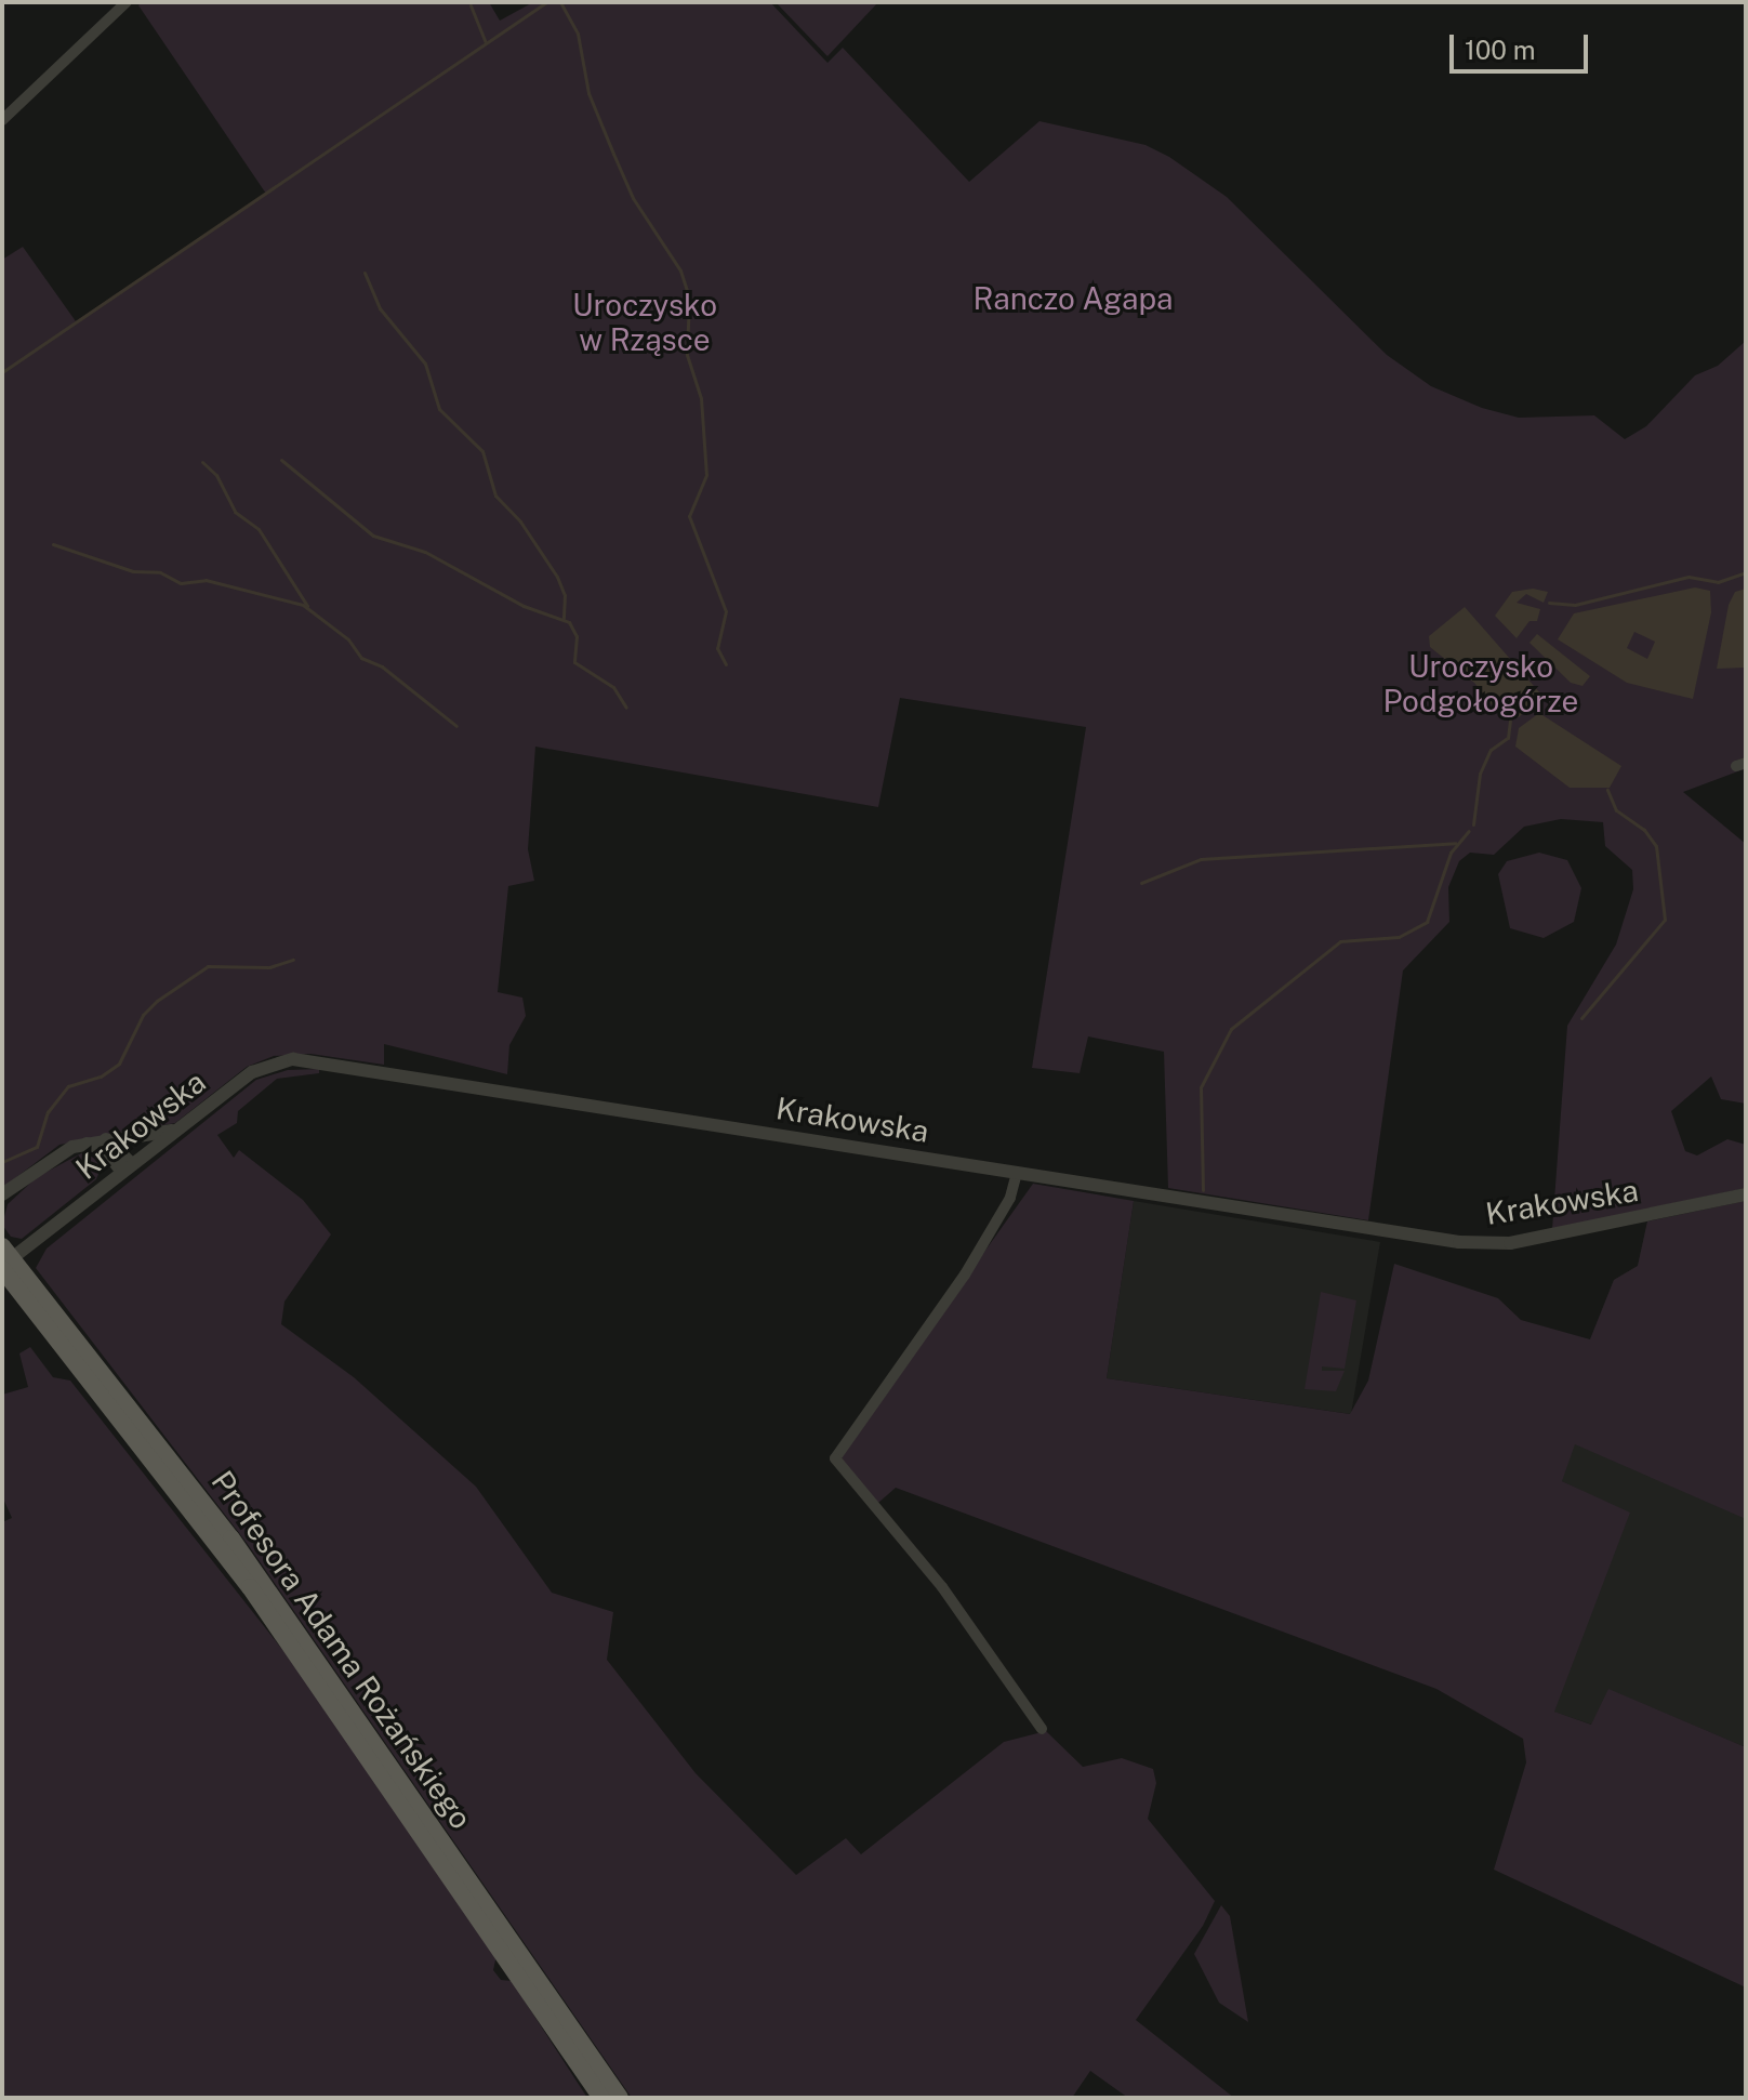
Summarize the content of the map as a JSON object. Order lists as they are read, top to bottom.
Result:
{
  "streets": {
    "main road": ["Profesora Adama Rożańskiego"],
    "street": ["Krakowska"]
  },
  "crossings": [
    ["Krakowska", "Profesora Adama Rożańskiego"]
  ],
  "parks": ["Ranczo Agapa", "Uroczysko w Rząsce", "Uroczysko Podgołogórze"],
  "scale_bar": "100 m"
}
